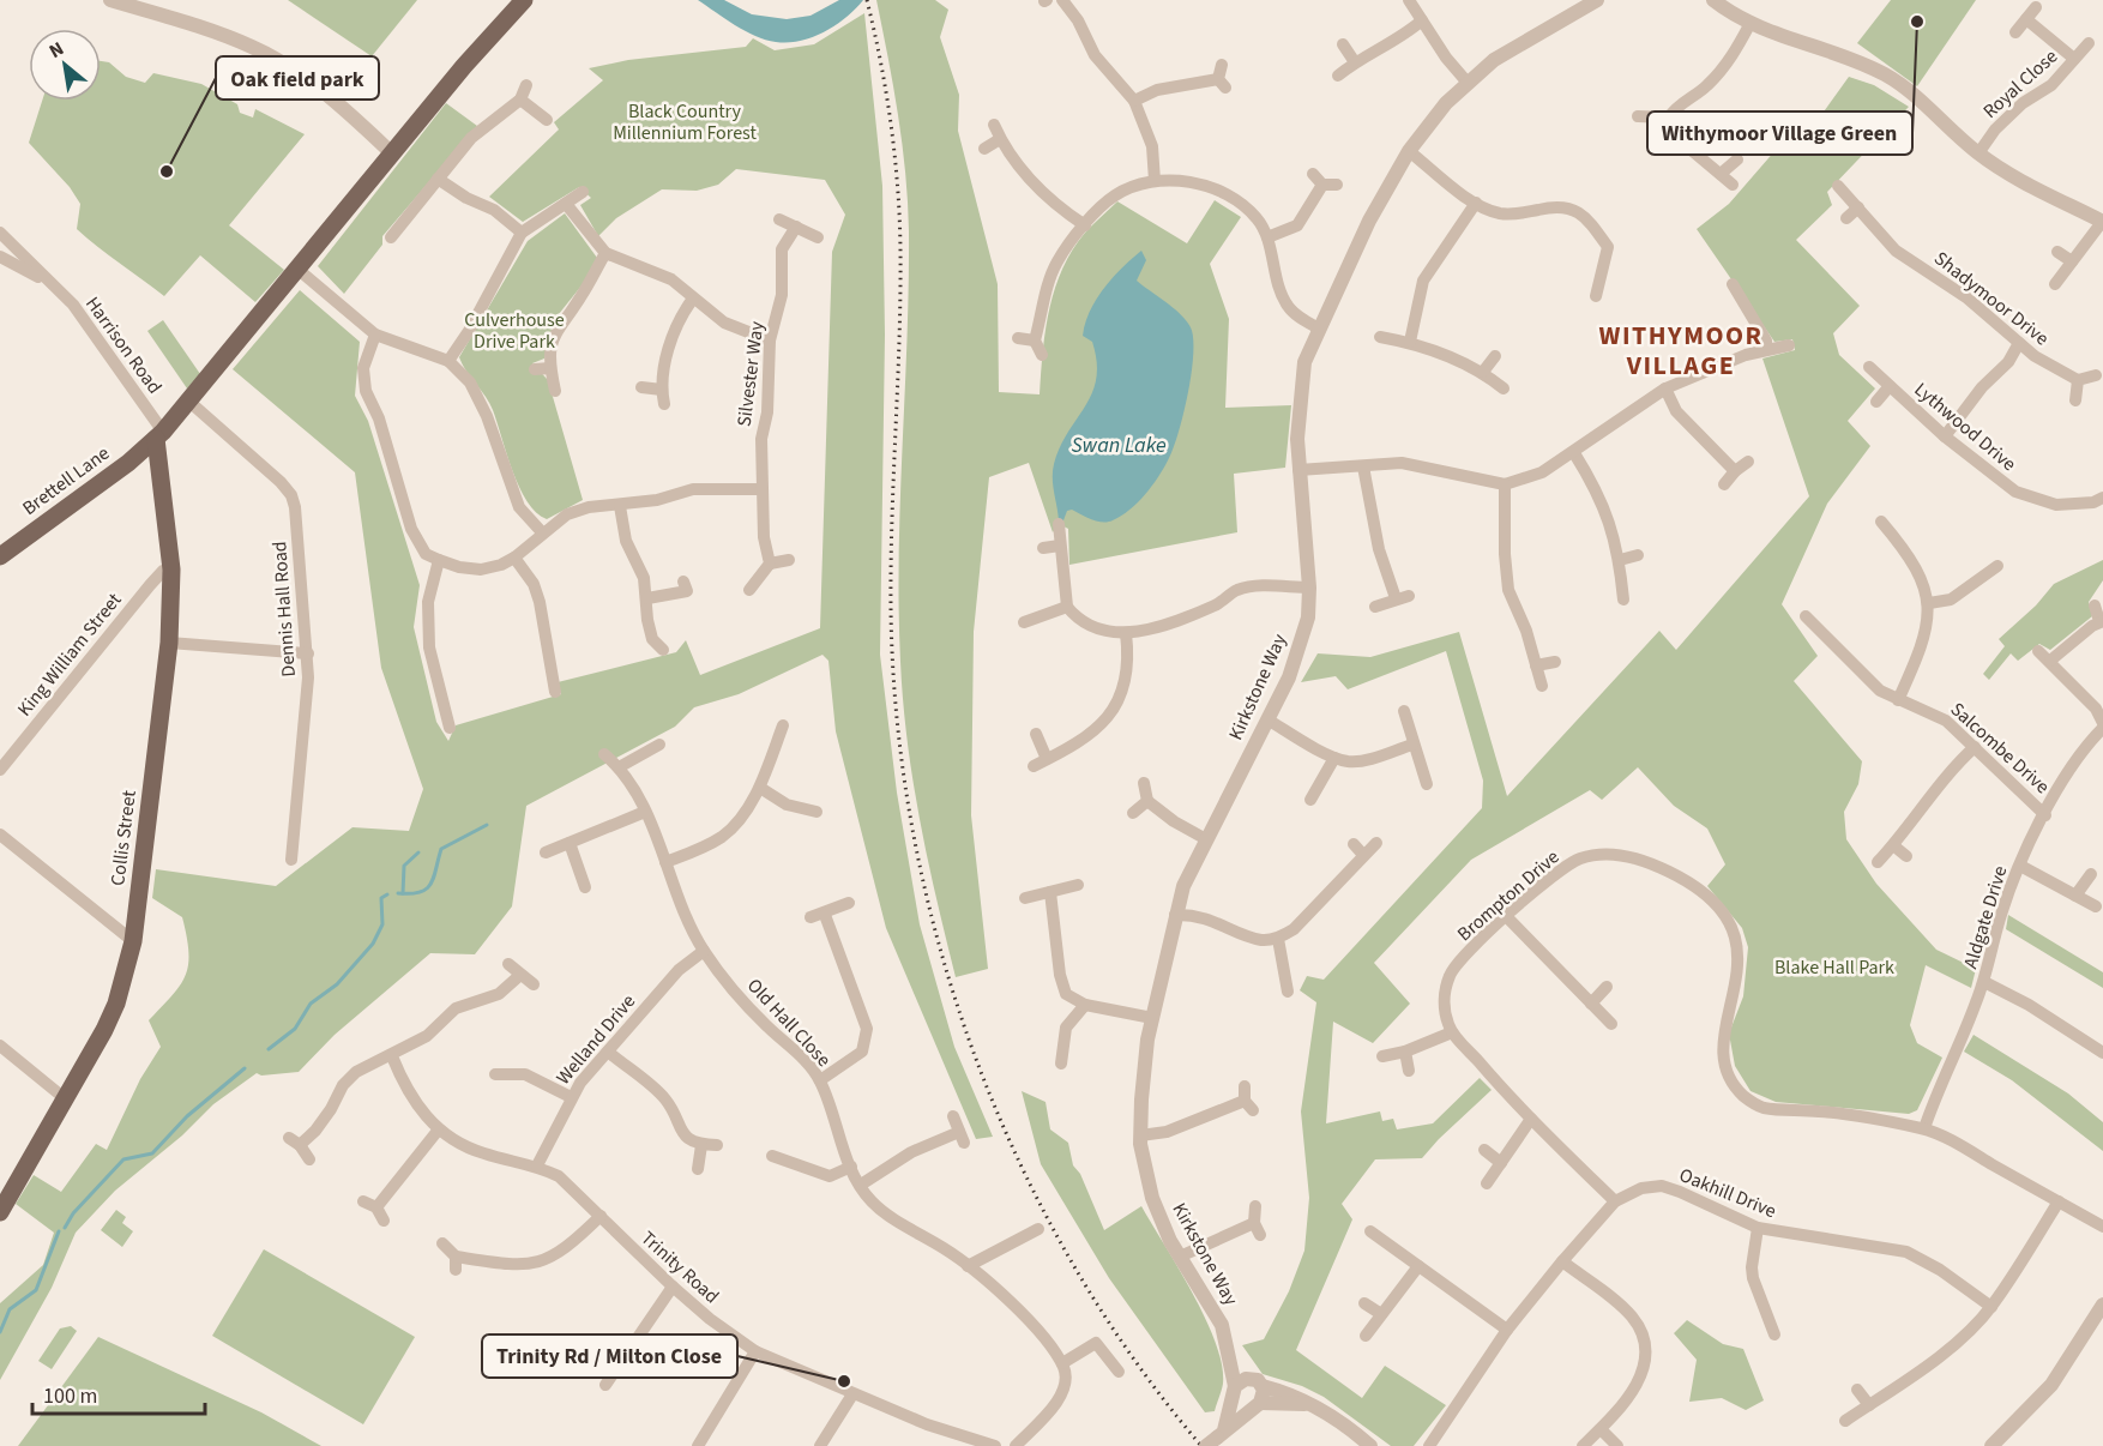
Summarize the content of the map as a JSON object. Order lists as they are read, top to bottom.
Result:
{
  "streets": {
    "main road": ["Brettell Lane", "Collis Street"],
    "street": [
      "Royal Close",
      "Shadymoor Drive",
      "Harrison Road",
      "Silvester Way",
      "Lythwood Drive",
      "Dennis Hall Road",
      "King William Street",
      "Kirkstone Way",
      "Salcombe Drive",
      "Brompton Drive",
      "Aldgate Drive",
      "Old Hall Close",
      "Welland Drive",
      "Oakhill Drive",
      "Trinity Road"
    ]
  },
  "crossings": [
    ["Harrison Road", "Brettell Lane"],
    ["Harrison Road", "Collis Street"],
    ["Brettell Lane", "Dennis Hall Road"],
    ["Brettell Lane", "Collis Street"],
    ["King William Street", "Collis Street"],
    ["Salcombe Drive", "Aldgate Drive"],
    ["Brompton Drive", "Aldgate Drive"],
    ["Old Hall Close", "Welland Drive"],
    ["Welland Drive", "Trinity Road"]
  ],
  "districts": ["WITHYMOOR VILLAGE"],
  "water": ["Swan Lake"],
  "parks": ["Black Country Millennium Forest", "Culverhouse Drive Park", "Blake Hall Park"],
  "places": ["Withymoor Village Green", "Oak field park", "Trinity Rd / Milton Close"],
  "scale_bar": "100 m",
  "north": "top left"
}
